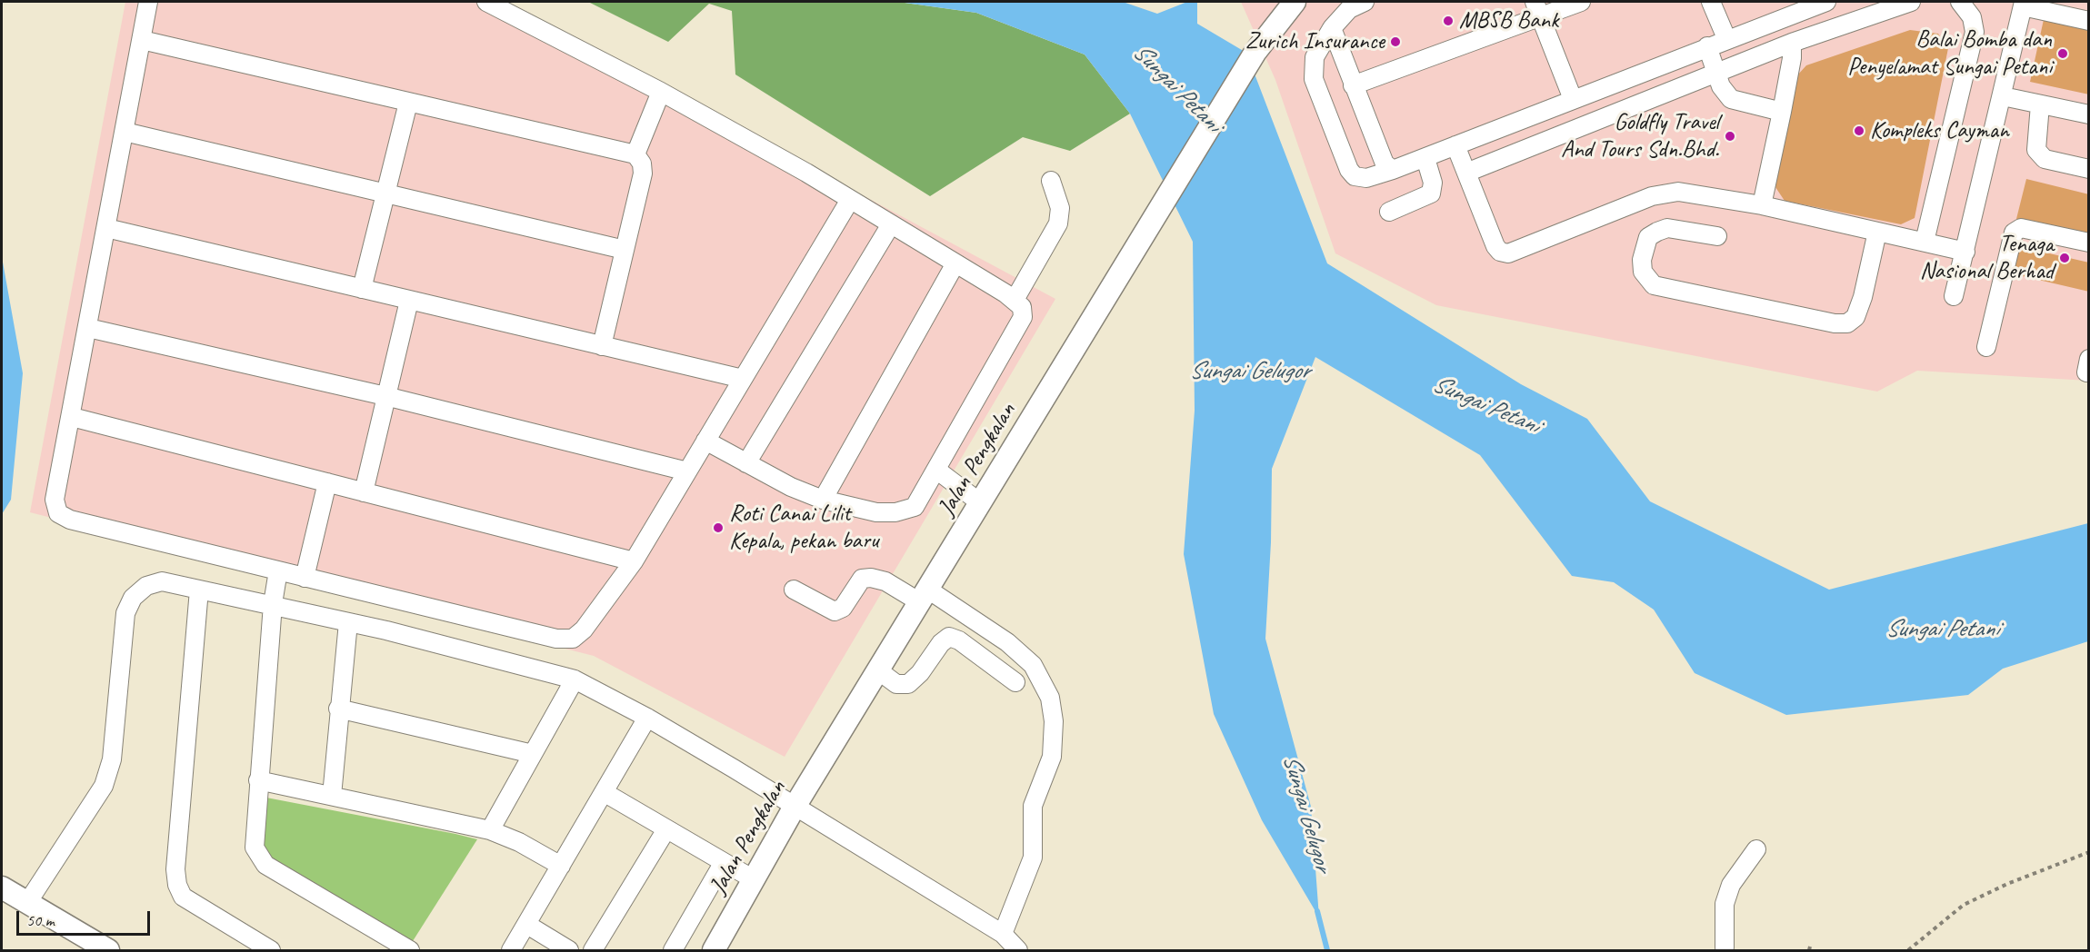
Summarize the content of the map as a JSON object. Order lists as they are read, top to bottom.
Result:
{
  "streets": {
    "main road": ["Jalan Pengkalan"]
  },
  "water": ["Sungai Petani", "Sungai Gelugor"],
  "places": [
    "MBSB Bank",
    "Zurich Insurance",
    "Balai Bomba dan Penyelamat Sungai Petani",
    "Kompleks Cayman",
    "Goldfly Travel And Tours Sdn.Bhd.",
    "Tenaga Nasional Berhad",
    "Roti Canai Lilit Kepala, pekan baru"
  ],
  "scale_bar": "50 m"
}
